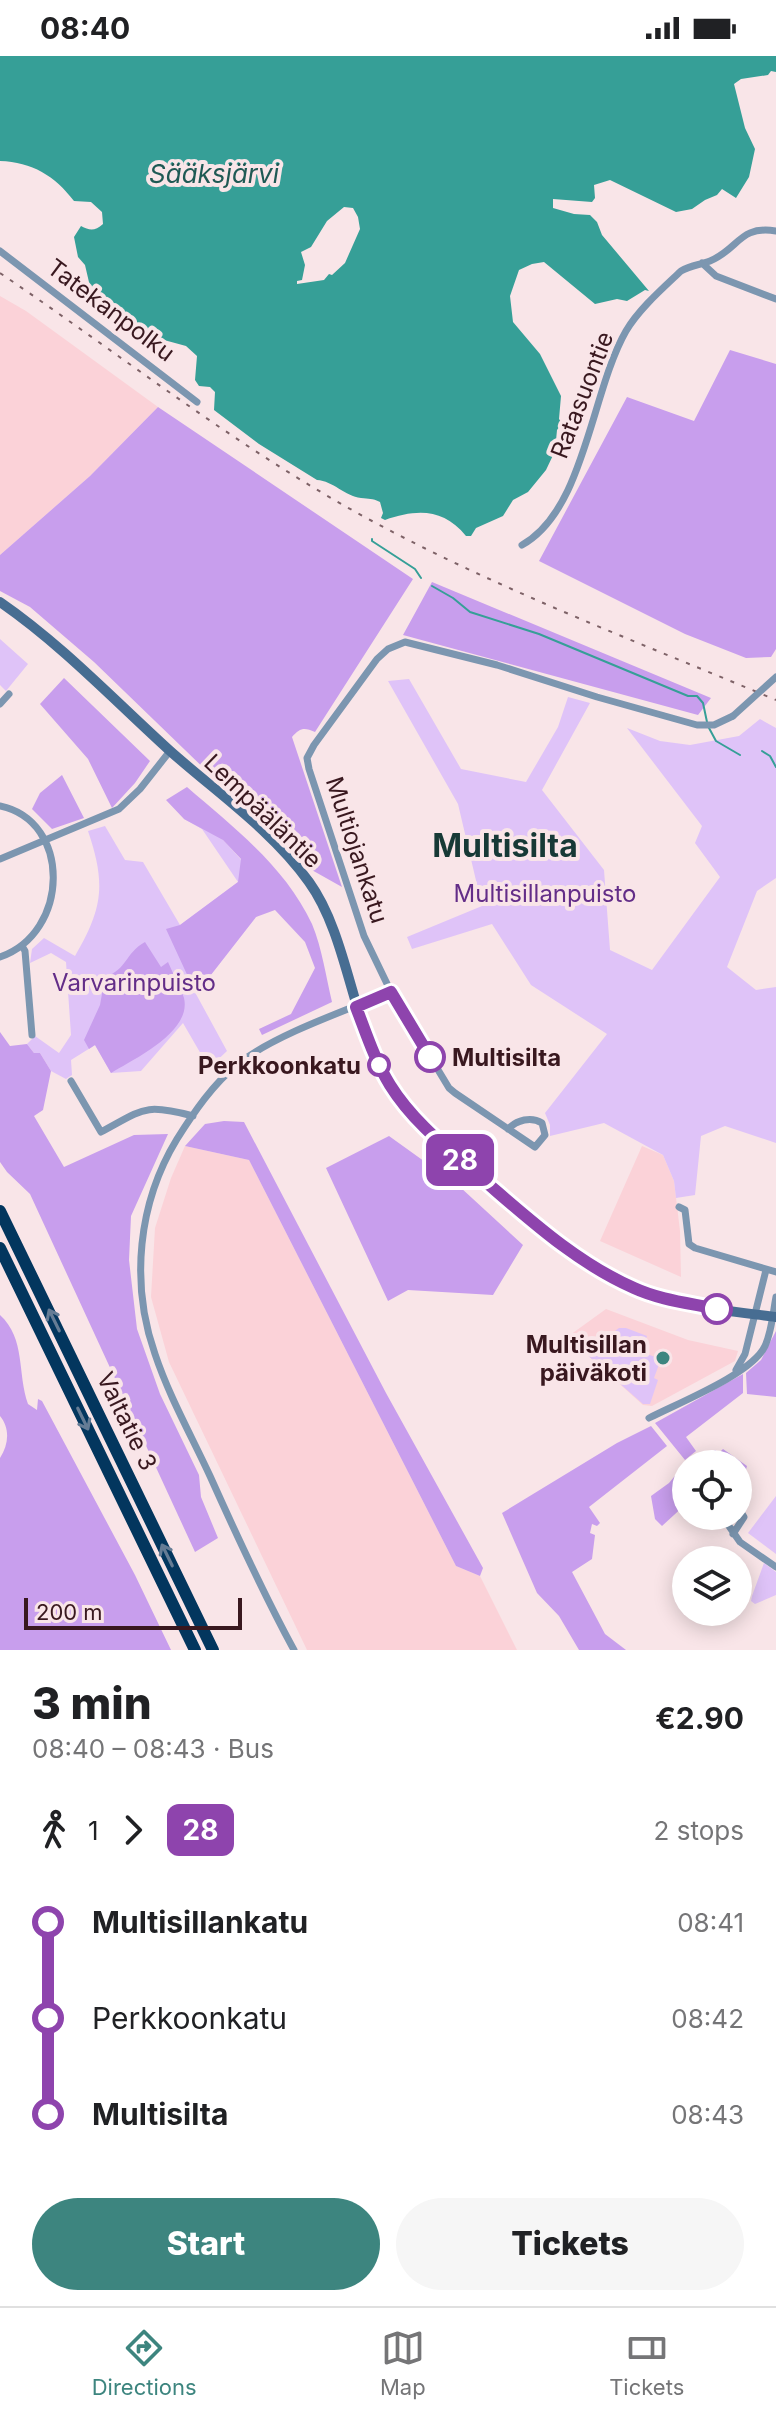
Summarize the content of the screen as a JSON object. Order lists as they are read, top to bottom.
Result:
{
  "streets": {
    "highway": ["Valtatie 3"],
    "main road": ["Lempääläntie"],
    "street": ["Tatekanpolku", "Ratasuontie", "Multiojankatu"]
  },
  "districts": ["Multisilta"],
  "water": ["Sääksjärvi"],
  "parks": ["Multisillanpuisto", "Varvarinpuisto"],
  "places": ["Multisilta", "Perkkoonkatu", "Multisillan päiväkoti"],
  "lines": ["bus line 28"],
  "scale_bar": "200 m",
  "page": {
    "status": "08:40",
    "on_map": "28",
    "scale": "200 m",
    "heading": ["3 min", "08:40 – 08:43 · Bus", "€2.90"],
    "legs": ["1", "28", "2 stops"],
    "list": [
      {
        "name": "Multisillankatu",
        "value": "08:41"
      },
      {
        "name": "Perkkoonkatu",
        "value": "08:42"
      },
      {
        "name": "Multisilta",
        "value": "08:43"
      }
    ],
    "buttons": ["Start", "Tickets"],
    "tabs": ["Directions", "Map", "Tickets"]
  }
}
